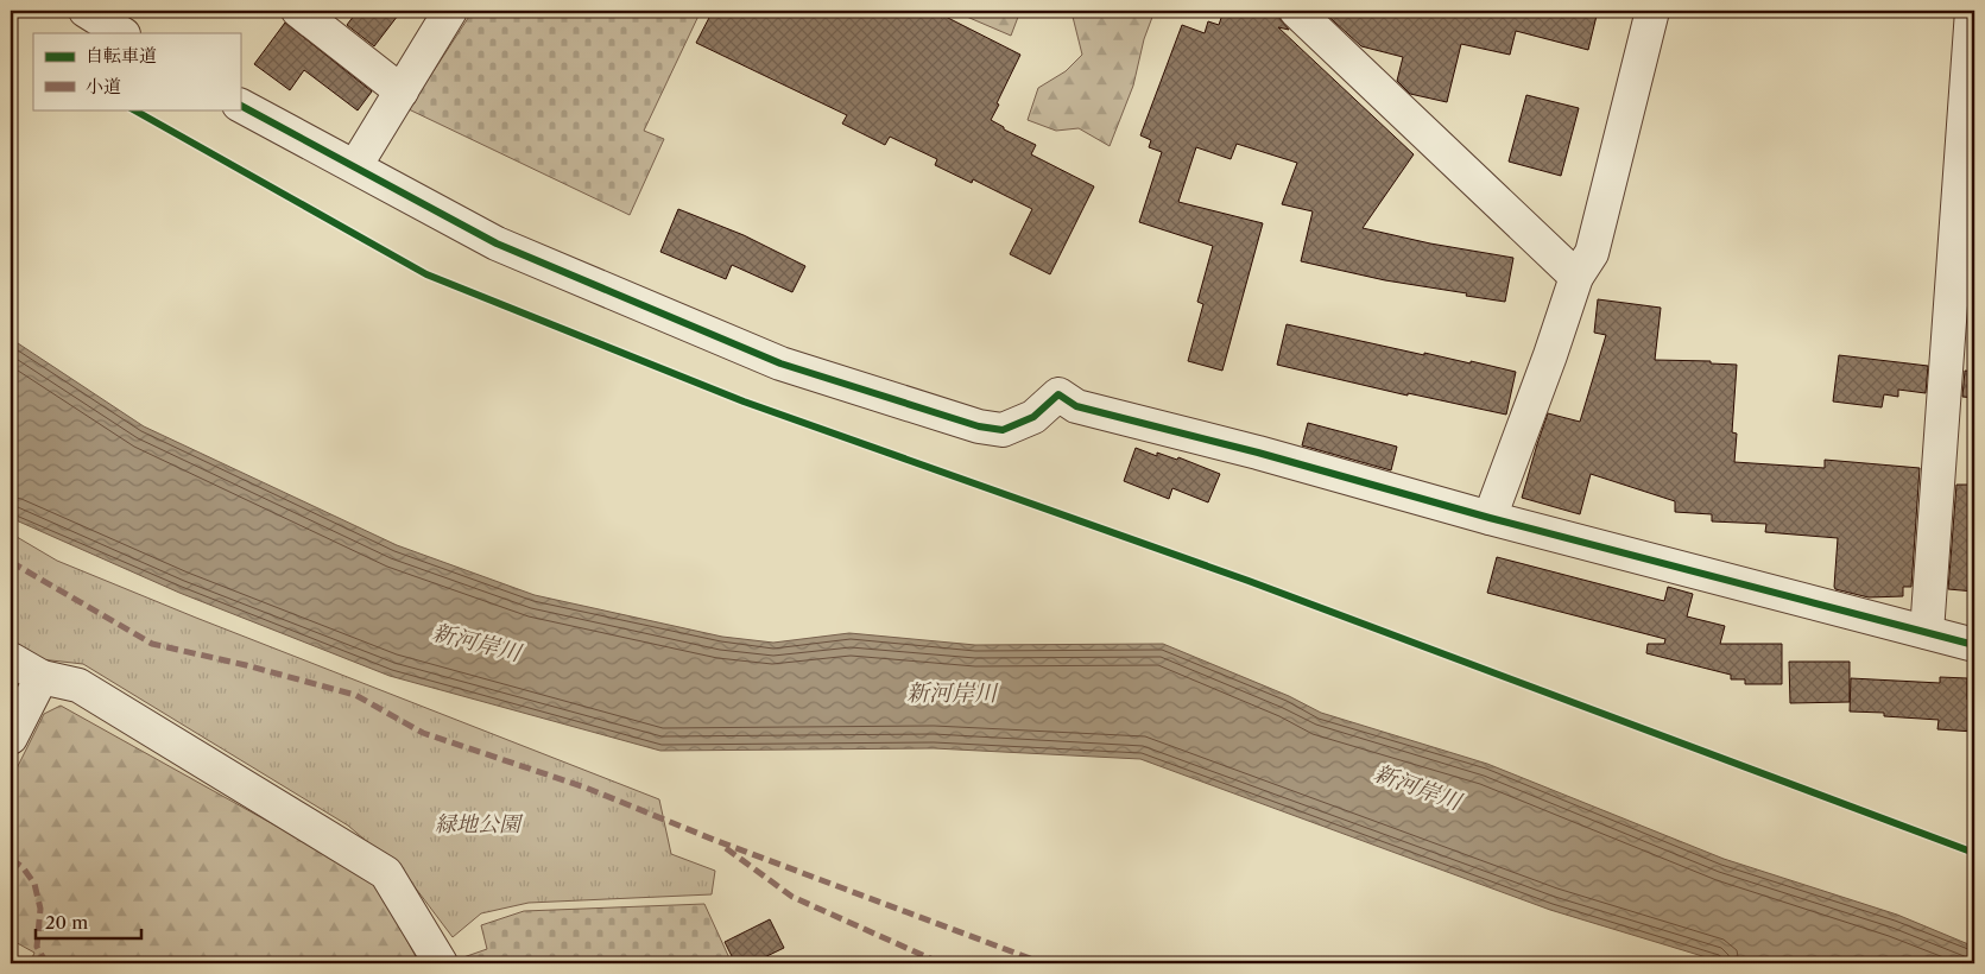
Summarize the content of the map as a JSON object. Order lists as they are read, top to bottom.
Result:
{
  "water": ["新河岸川"],
  "parks": ["緑地公園"],
  "legend": ["自転車道", "小道"],
  "scale_bar": "20 m"
}
